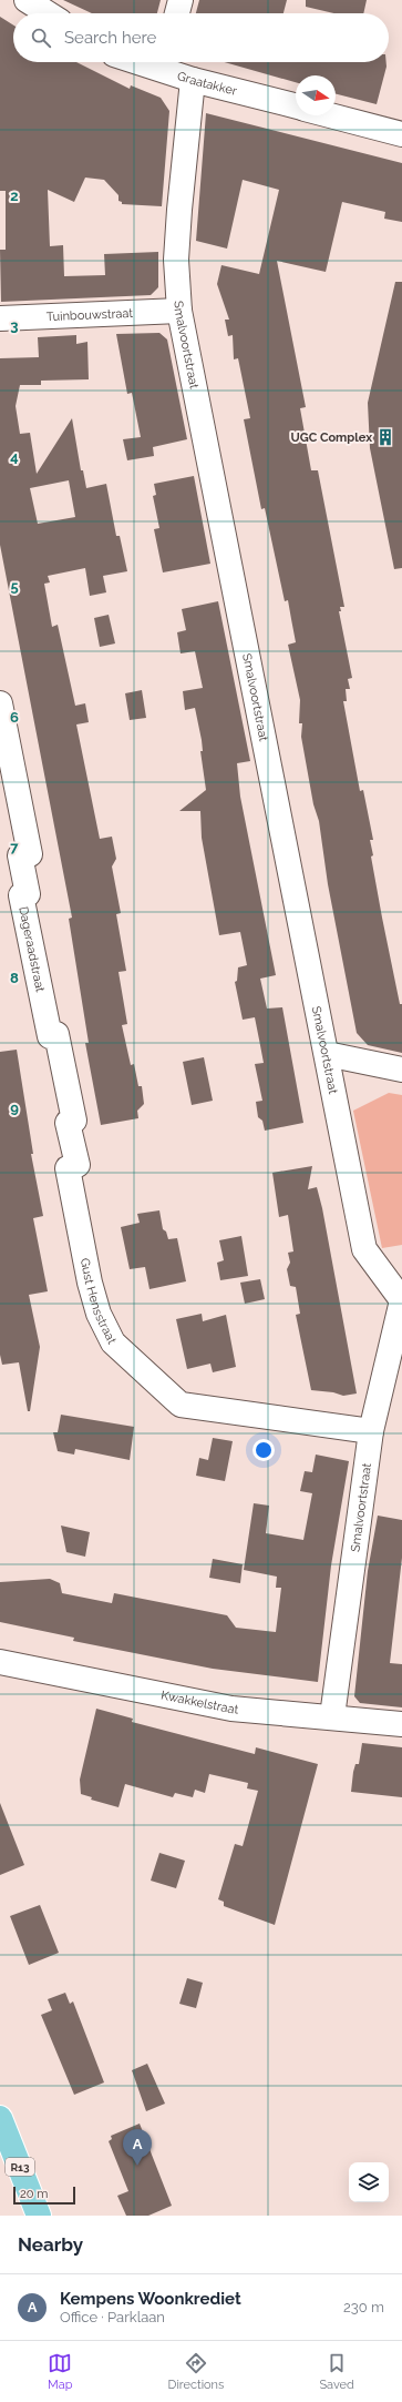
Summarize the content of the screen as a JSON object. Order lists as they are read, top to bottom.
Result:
{
  "streets": {
    "main road": ["R13"],
    "street": [
      "Graatakker",
      "Tuinbouwstraat",
      "Smalvoortstraat",
      "Dageraadstraat",
      "Gust Hensstraat",
      "Kwakkelstraat"
    ]
  },
  "crossings": [
    ["Graatakker", "Smalvoortstraat"],
    ["Tuinbouwstraat", "Smalvoortstraat"],
    ["Smalvoortstraat", "Gust Hensstraat"],
    ["Smalvoortstraat", "Kwakkelstraat"],
    ["Dageraadstraat", "Gust Hensstraat"]
  ],
  "places": {
    "building": ["UGC Complex"]
  },
  "scale_bar": "20 m",
  "north": "right",
  "page": {
    "search": "Search here",
    "pins": "A",
    "scale": "20 m",
    "heading": "Nearby",
    "list": [
      {
        "mark": "A",
        "name": "Kempens Woonkrediet",
        "note": "Office · Parklaan",
        "value": "230 m"
      }
    ],
    "nav": ["Map", "Directions", "Saved"]
  },
  "grid": {
    "rows": [
      "2",
      "3",
      "4",
      "5",
      "6",
      "7",
      "8",
      "9"
    ]
  }
}
